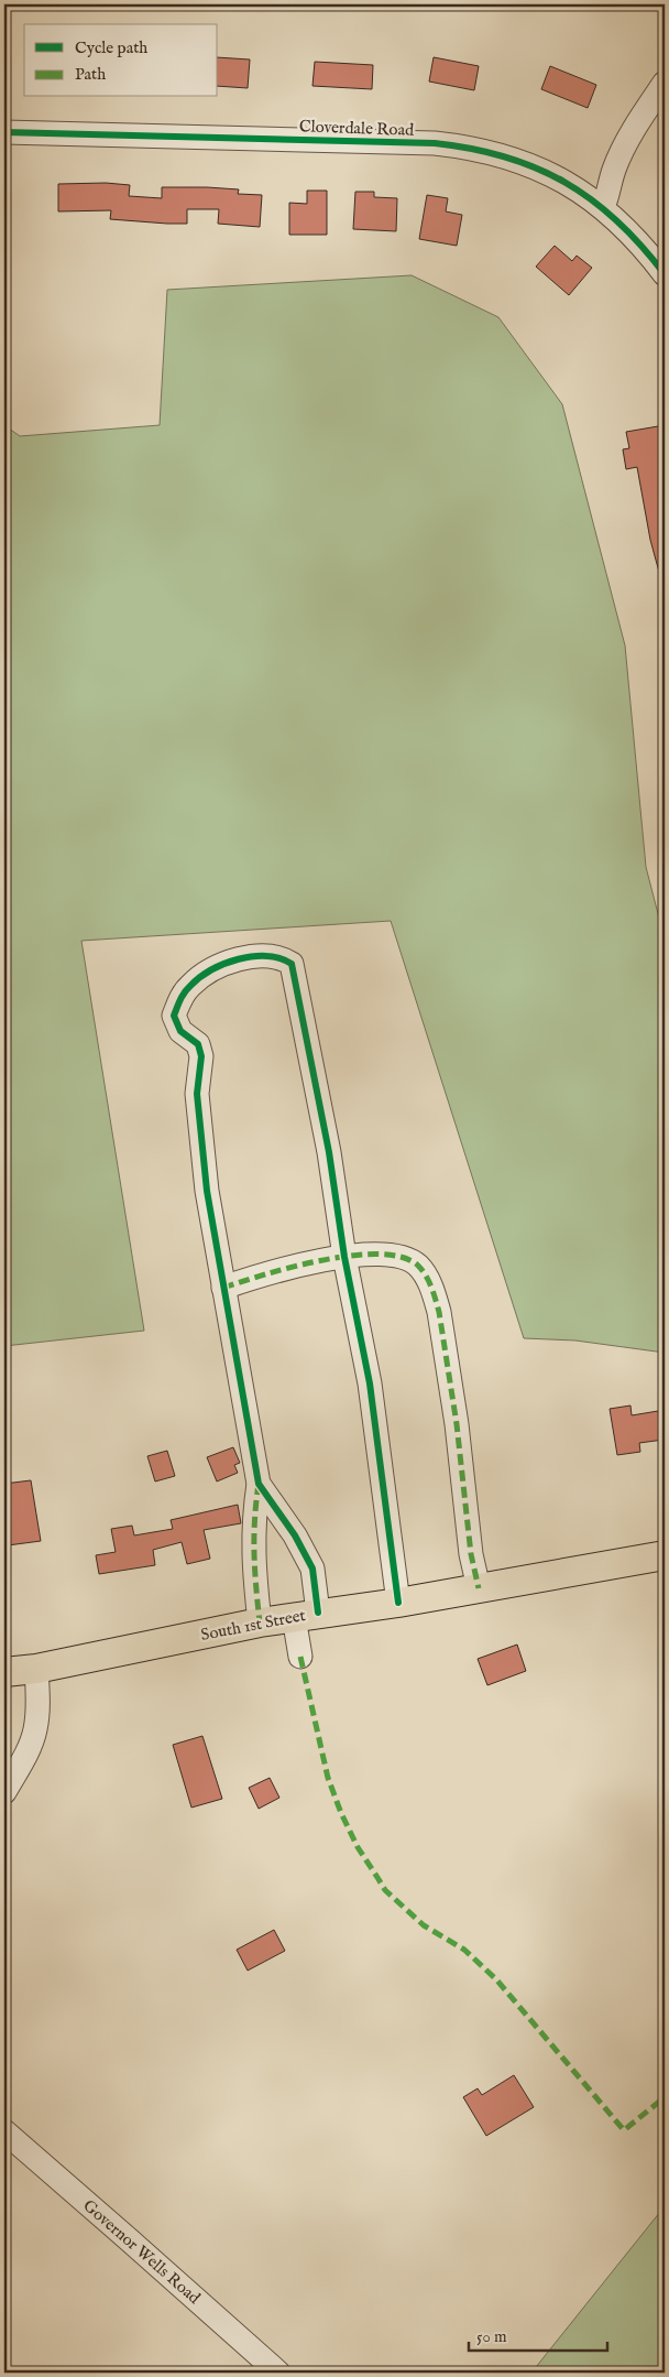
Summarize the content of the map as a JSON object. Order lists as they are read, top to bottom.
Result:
{
  "streets": {
    "main road": ["South 1st Street"],
    "street": ["Cloverdale Road", "Governor Wells Road"]
  },
  "legend": ["Cycle path", "Path"],
  "scale_bar": "50 m"
}
